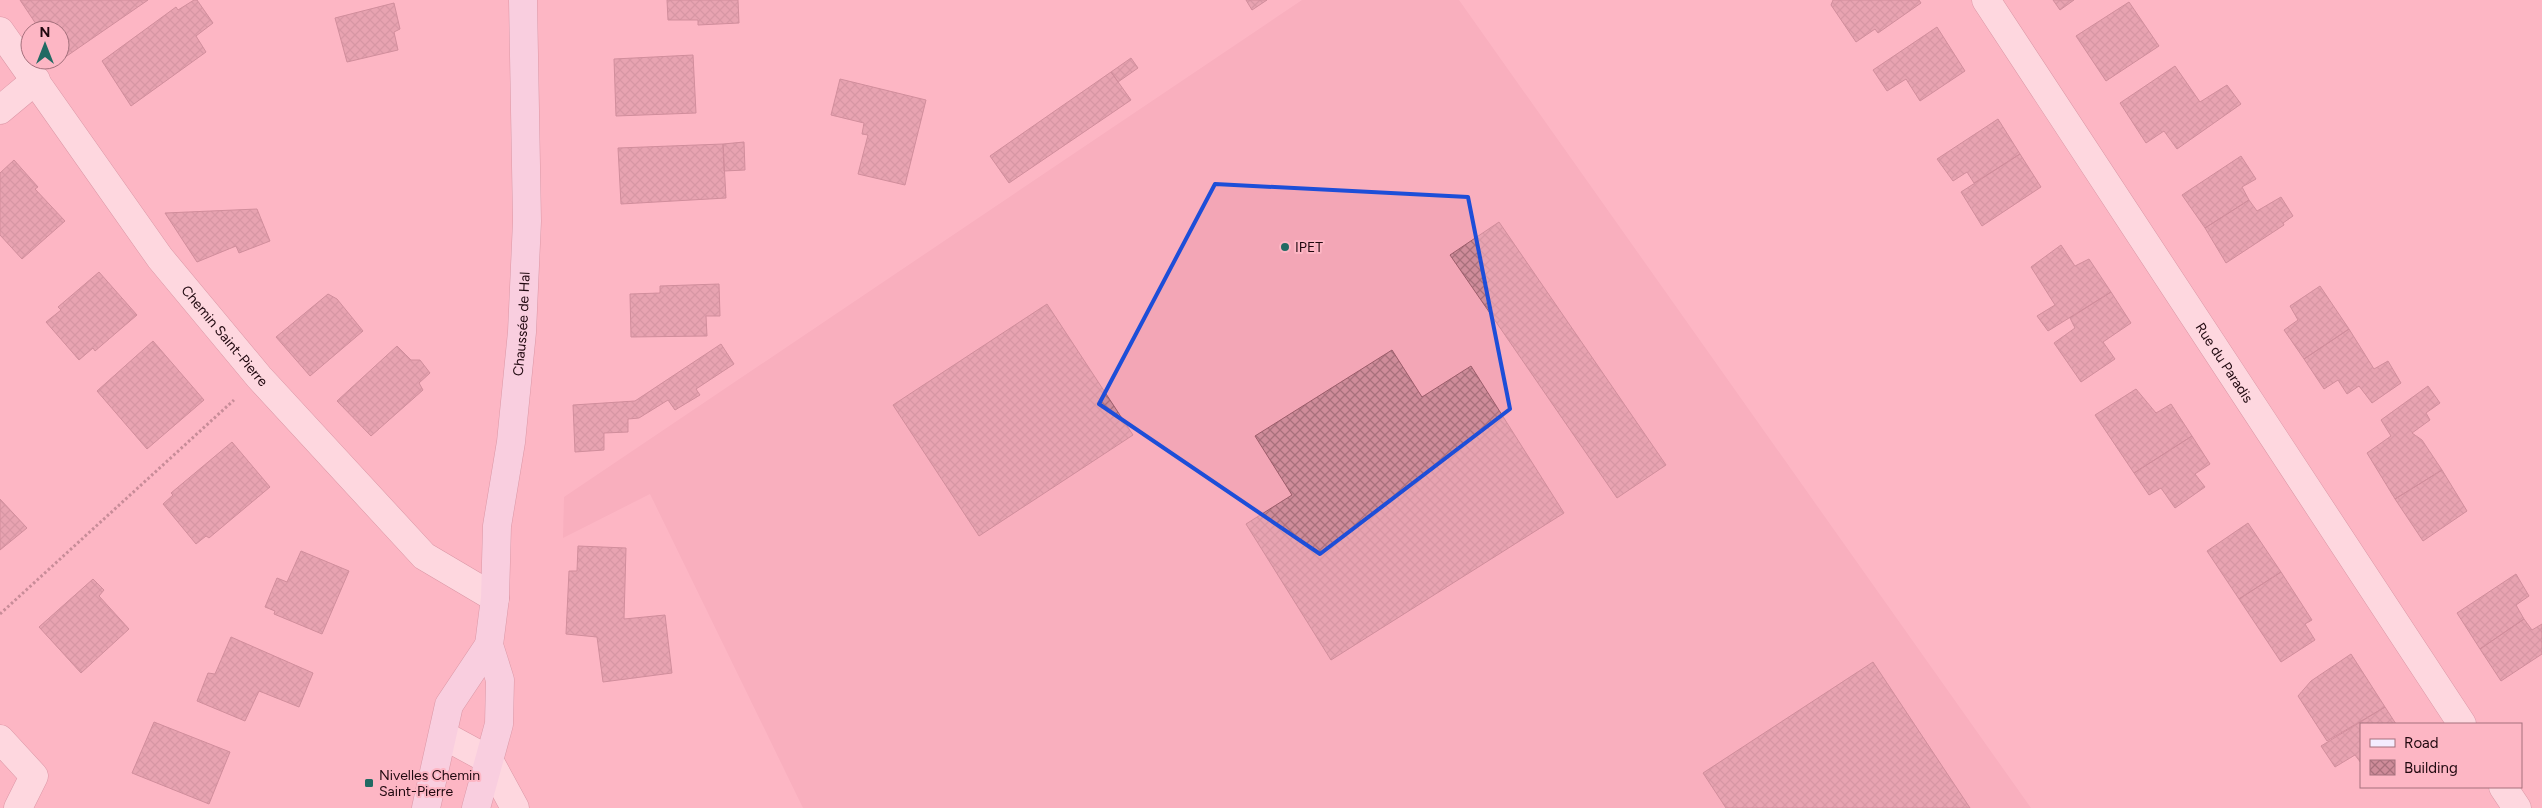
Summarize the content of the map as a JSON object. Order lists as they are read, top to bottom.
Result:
{
  "streets": {
    "main road": ["Chaussée de Hal"],
    "street": ["Chemin Saint-Pierre", "Rue du Paradis"]
  },
  "crossings": [
    ["Chaussée de Hal", "Chemin Saint-Pierre"]
  ],
  "places": {
    "other": ["IPET"],
    "transit": ["Nivelles Chemin Saint-Pierre"]
  },
  "legend": ["Road", "Building"],
  "north": "top"
}
